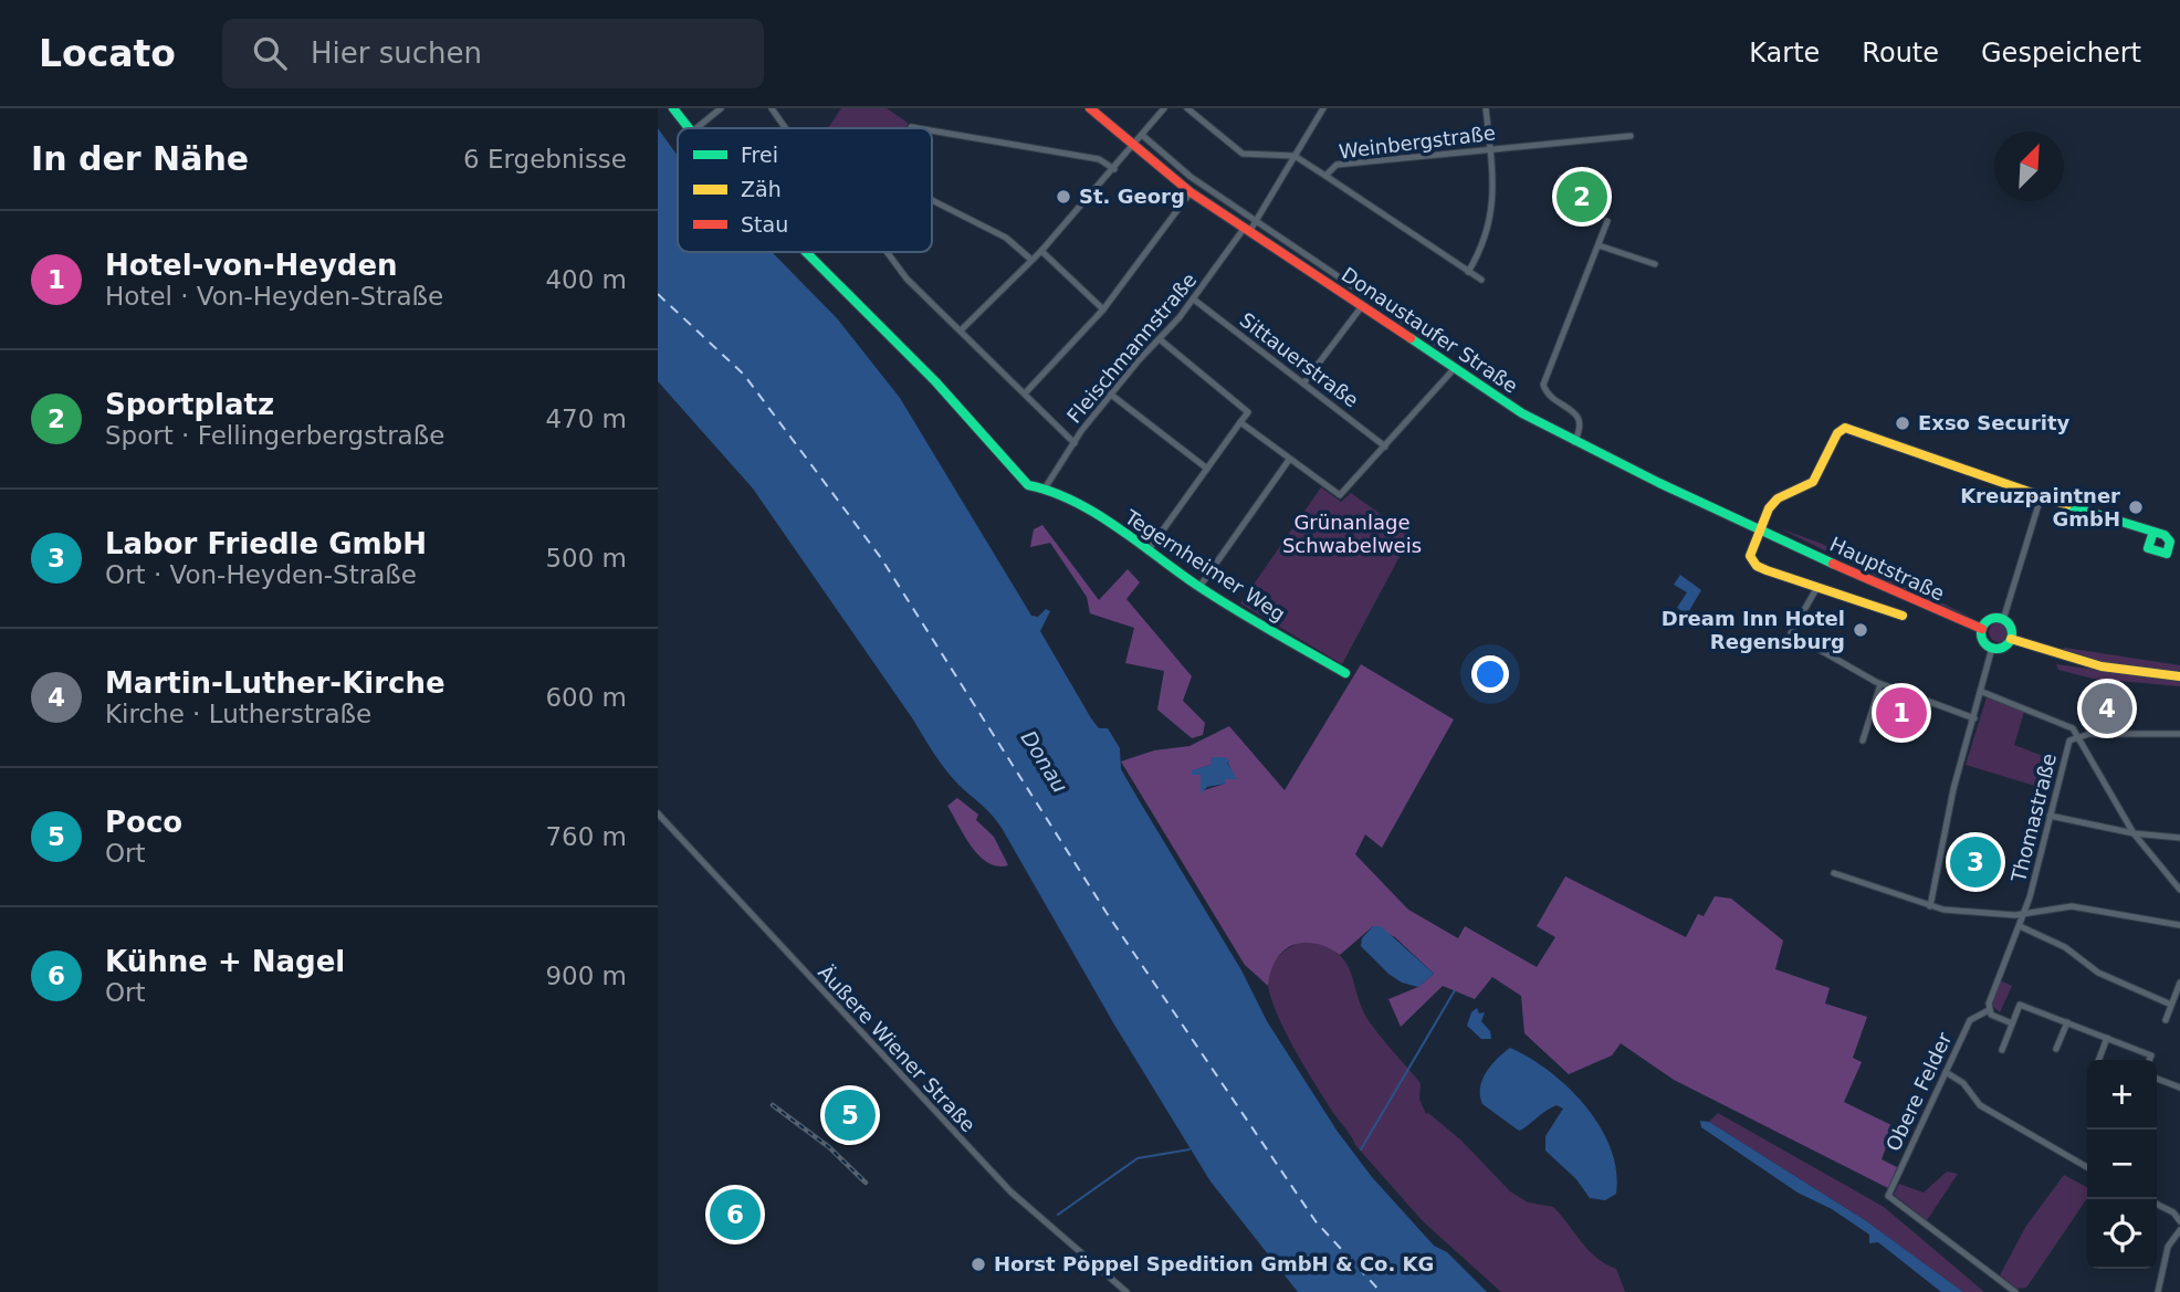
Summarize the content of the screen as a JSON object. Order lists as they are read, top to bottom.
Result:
{
  "streets": {
    "street": [
      "Weinbergstraße",
      "Donaustaufer Straße",
      "Fleischmannstraße",
      "Sittauerstraße",
      "Tegernheimer Weg",
      "Hauptstraße",
      "Thomastraße",
      "Äußere Wiener Straße",
      "Obere Felder"
    ]
  },
  "crossings": [
    ["Weinbergstraße", "Fleischmannstraße"],
    ["Donaustaufer Straße", "Fleischmannstraße"],
    ["Donaustaufer Straße", "Hauptstraße"],
    ["Fleischmannstraße", "Sittauerstraße"],
    ["Fleischmannstraße", "Tegernheimer Weg"],
    ["Thomastraße", "Obere Felder"]
  ],
  "water": ["Donau"],
  "parks": ["Grünanlage Schwabelweis"],
  "places": [
    "St. Georg",
    "Exso Security",
    "Kreuzpaintner GmbH",
    "Dream Inn Hotel Regensburg",
    "Horst Pöppel Spedition GmbH & Co. KG"
  ],
  "legend": ["Frei", "Zäh", "Stau"],
  "north": "top right",
  "page": {
    "header": "Locato",
    "search": "Hier suchen",
    "nav": ["Karte", "Route", "Gespeichert"],
    "heading": ["In der Nähe", "6 Ergebnisse"],
    "pins": [
      "2",
      "4",
      "1",
      "3",
      "5",
      "6"
    ],
    "list": [
      {
        "mark": "1",
        "name": "Hotel-von-Heyden",
        "note": "Hotel · Von-Heyden-Straße",
        "value": "400 m"
      },
      {
        "mark": "2",
        "name": "Sportplatz",
        "note": "Sport · Fellingerbergstraße",
        "value": "470 m"
      },
      {
        "mark": "3",
        "name": "Labor Friedle GmbH",
        "note": "Ort · Von-Heyden-Straße",
        "value": "500 m"
      },
      {
        "mark": "4",
        "name": "Martin-Luther-Kirche",
        "note": "Kirche · Lutherstraße",
        "value": "600 m"
      },
      {
        "mark": "5",
        "name": "Poco",
        "note": "Ort",
        "value": "760 m"
      },
      {
        "mark": "6",
        "name": "Kühne + Nagel",
        "note": "Ort",
        "value": "900 m"
      }
    ],
    "map_buttons": ["+", "−"]
  }
}
